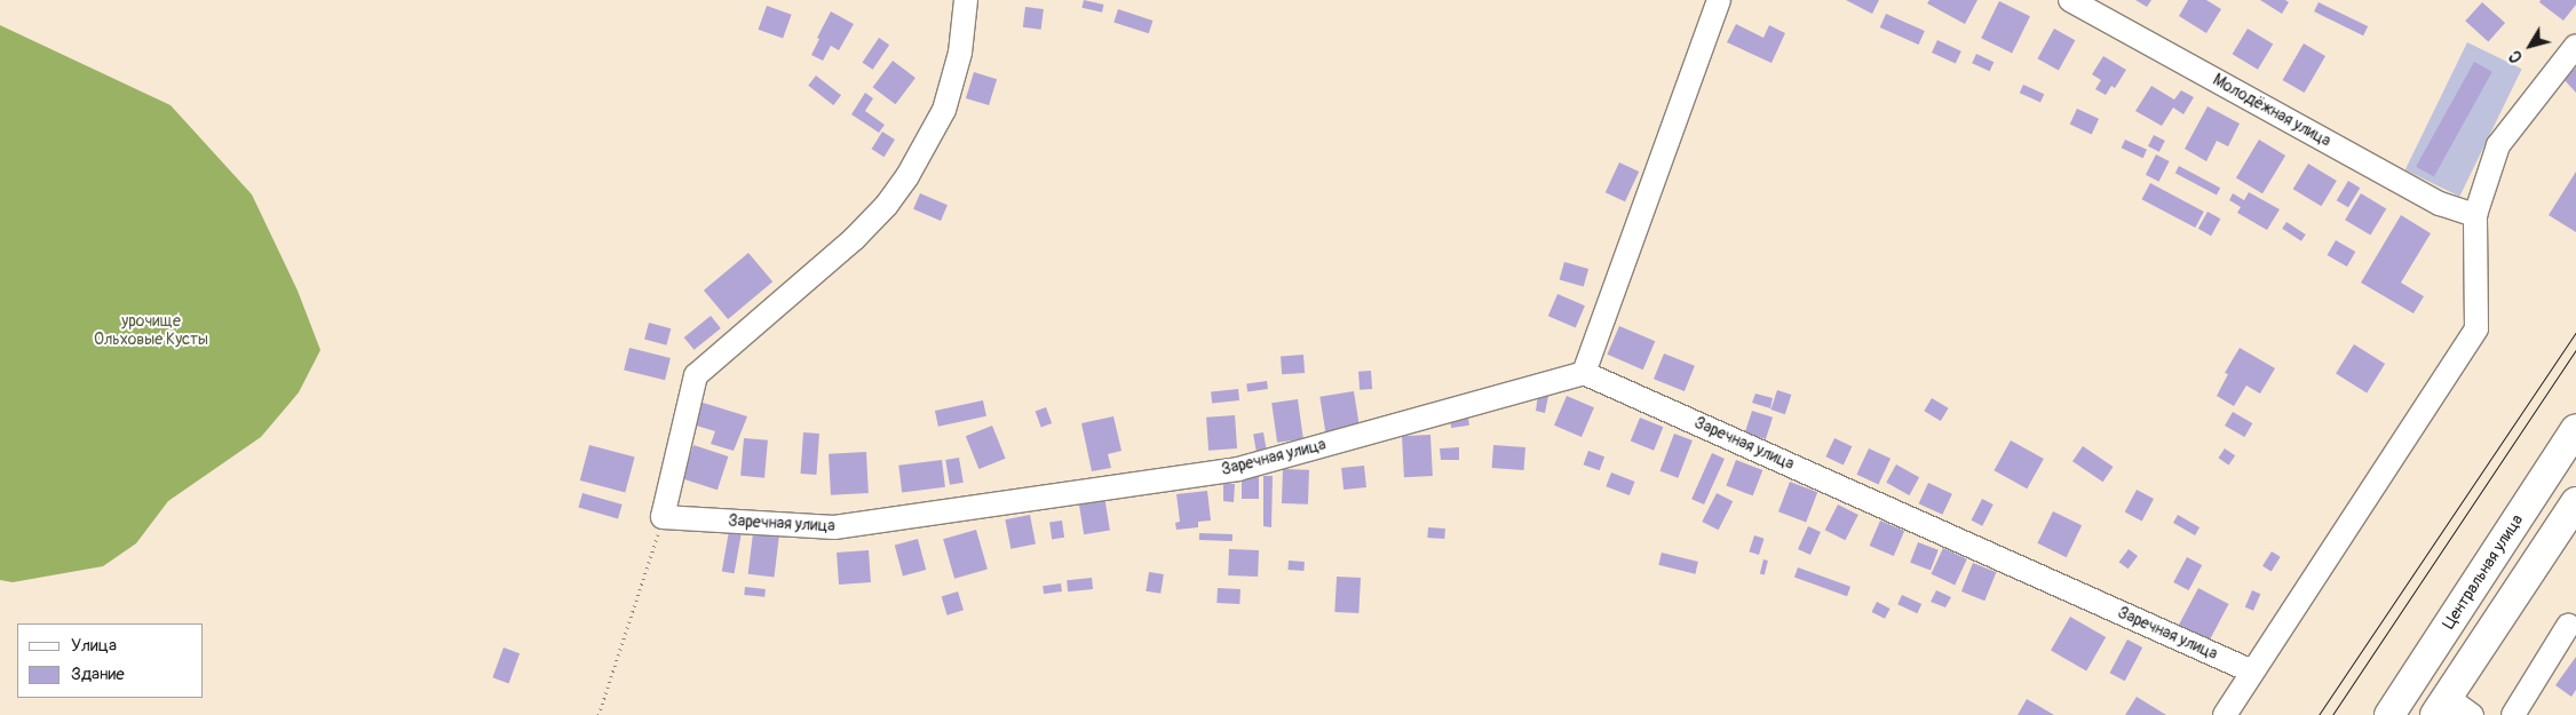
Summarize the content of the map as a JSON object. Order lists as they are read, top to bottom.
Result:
{
  "streets": {
    "main road": ["Центральная улица"],
    "street": ["Молодёжная улица", "Заречная улица"]
  },
  "parks": ["урочище Ольховые Кусты"],
  "legend": ["Улица", "Здание"],
  "north": "bottom left"
}
